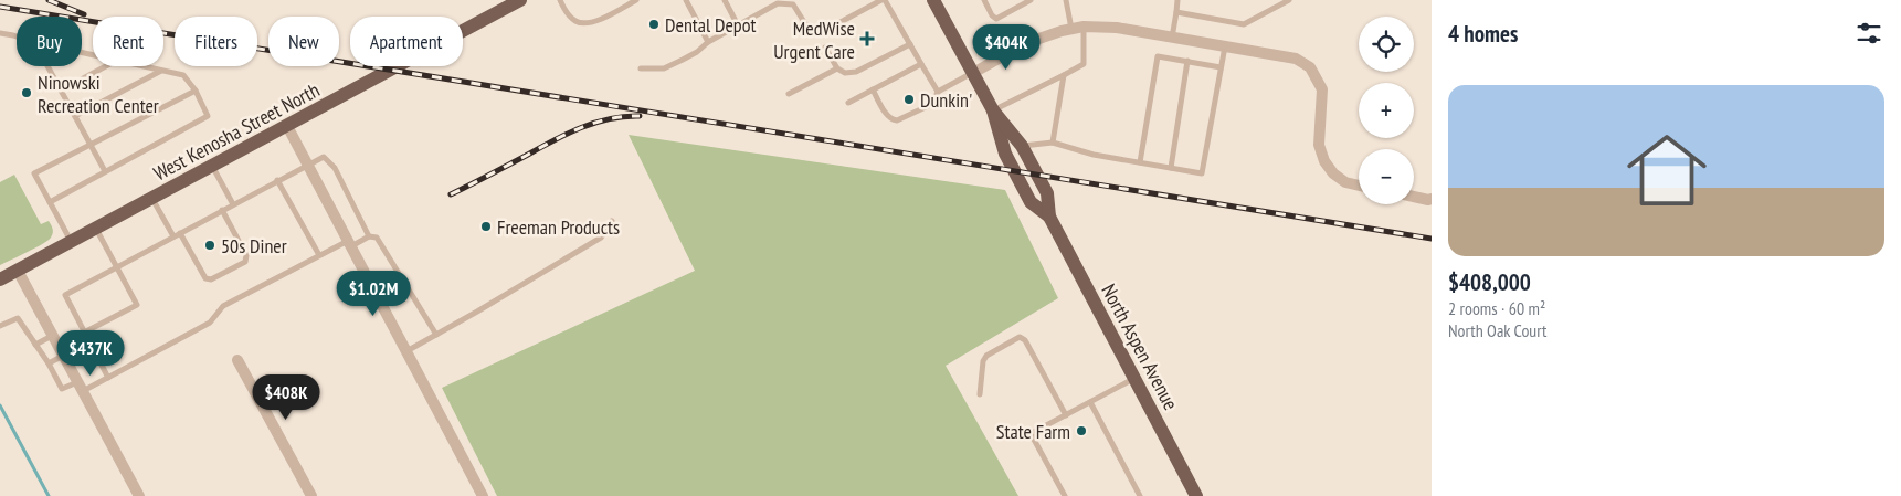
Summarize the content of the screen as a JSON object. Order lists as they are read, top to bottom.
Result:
{
  "streets": {
    "main road": ["West Kenosha Street North", "North Aspen Avenue"]
  },
  "places": {
    "other": [
      "Dental Depot",
      "Ninowski Recreation Center",
      "Dunkin'",
      "Freeman Products",
      "50s Diner",
      "State Farm"
    ],
    "health": ["MedWise Urgent Care"]
  },
  "page": {
    "heading": "4 homes",
    "map_buttons": ["+", "−"],
    "chip": [
      "Buy",
      "Rent",
      "Filters",
      "New",
      "Apartment"
    ],
    "price": [
      "$404K",
      "$1.02M",
      "$437K",
      "$408K"
    ],
    "list": [
      {
        "name": "$408,000",
        "note": "2 rooms · 60 m² · North Oak Court"
      }
    ]
  }
}
